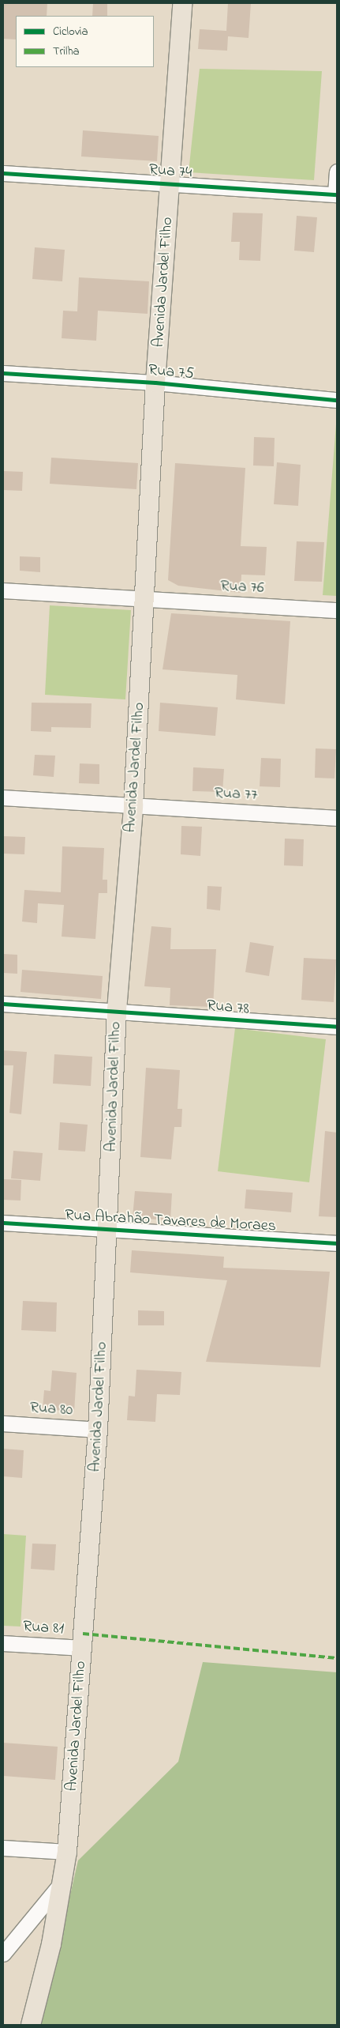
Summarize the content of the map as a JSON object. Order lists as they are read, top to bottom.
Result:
{
  "streets": {
    "main road": ["Avenida Jardel Filho"],
    "street": [
      "Rua 74",
      "Rua 75",
      "Rua 76",
      "Rua 77",
      "Rua 78",
      "Rua Abrahão Tavares de Moraes",
      "Rua 80",
      "Rua 81"
    ]
  },
  "crossings": [
    ["Rua 74", "Avenida Jardel Filho"],
    ["Avenida Jardel Filho", "Rua 75"],
    ["Avenida Jardel Filho", "Rua 76"],
    ["Avenida Jardel Filho", "Rua 77"],
    ["Avenida Jardel Filho", "Rua 78"],
    ["Avenida Jardel Filho", "Rua Abrahão Tavares de Moraes"],
    ["Avenida Jardel Filho", "Rua 80"],
    ["Avenida Jardel Filho", "Rua 81"]
  ],
  "legend": ["Ciclovia", "Trilha"]
}
